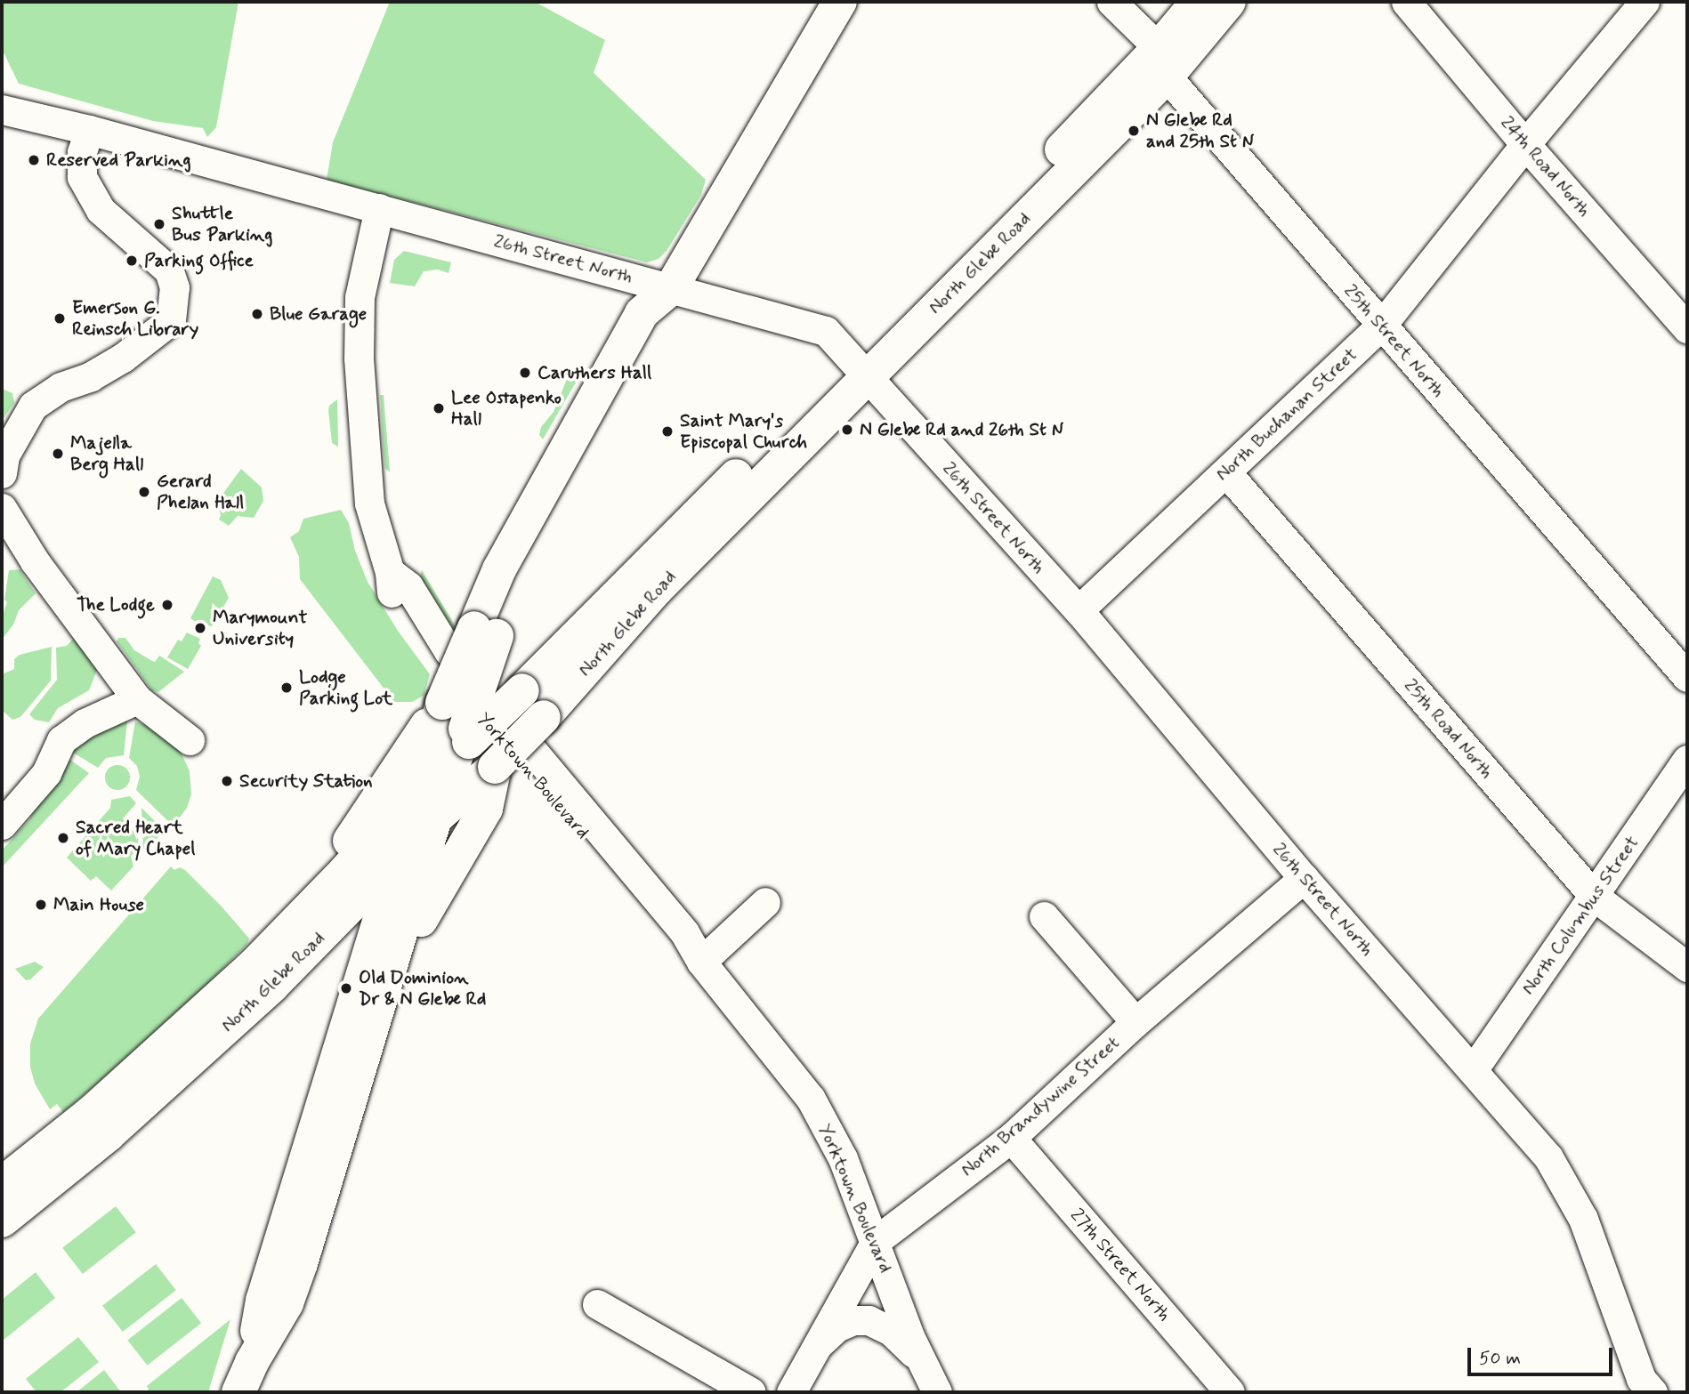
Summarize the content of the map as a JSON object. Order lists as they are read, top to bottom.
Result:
{
  "streets": {
    "main road": ["North Glebe Road"],
    "street": [
      "24th Road North",
      "26th Street North",
      "25th Street North",
      "North Buchanan Street",
      "25th Road North",
      "Yorktown Boulevard",
      "North Columbus Street",
      "North Brandywine Street",
      "27th Street North"
    ]
  },
  "crossings": [
    ["24th Road North", "North Buchanan Street"],
    ["26th Street North", "North Glebe Road"],
    ["26th Street North", "North Buchanan Street"],
    ["26th Street North", "Yorktown Boulevard"],
    ["26th Street North", "North Columbus Street"],
    ["26th Street North", "North Brandywine Street"],
    ["North Glebe Road", "25th Street North"],
    ["25th Street North", "North Buchanan Street"],
    ["North Buchanan Street", "25th Road North"],
    ["25th Road North", "North Columbus Street"],
    ["Yorktown Boulevard", "North Brandywine Street"],
    ["North Brandywine Street", "27th Street North"]
  ],
  "places": [
    "N Glebe Rd and 25th St N",
    "Reserved Parking",
    "Shuttle Bus Parking",
    "Parking Office",
    "Blue Garage",
    "Emerson G. Reinsch Library",
    "Caruthers Hall",
    "Lee Ostapenko Hall",
    "N Glebe Rd and 26th St N",
    "Saint Mary's Episcopal Church",
    "Majella Berg Hall",
    "Gerard Phelan Hall",
    "The Lodge",
    "Marymount University",
    "Lodge Parking Lot",
    "Security Station",
    "Sacred Heart of Mary Chapel",
    "Main House",
    "Old Dominion Dr & N Glebe Rd"
  ],
  "scale_bar": "50 m"
}
